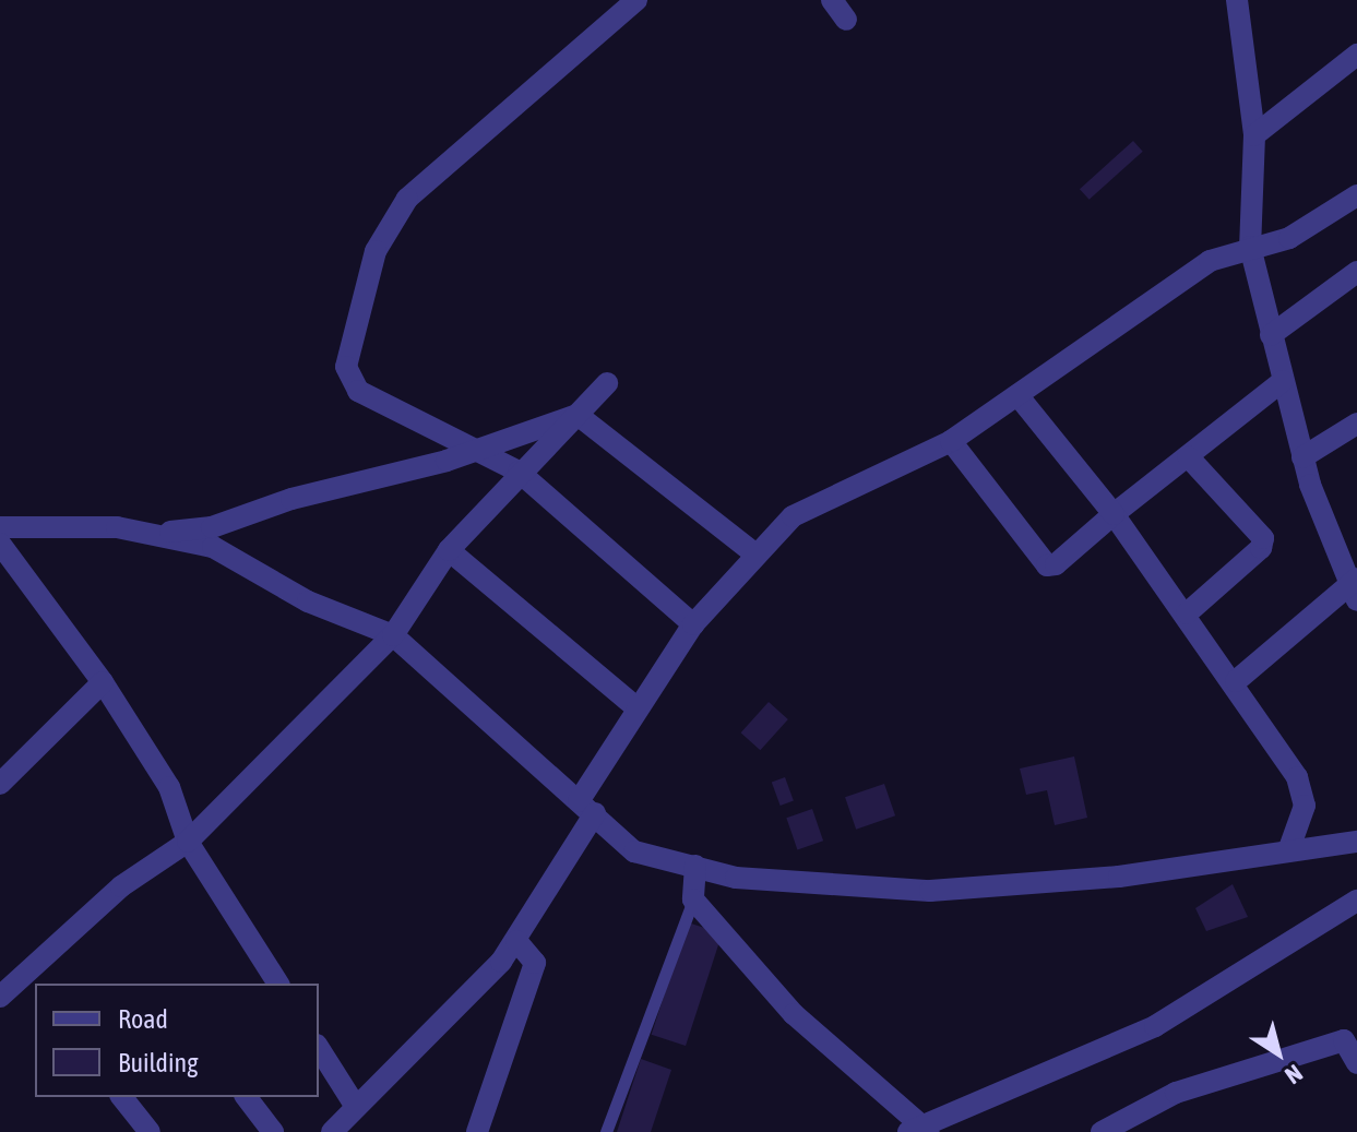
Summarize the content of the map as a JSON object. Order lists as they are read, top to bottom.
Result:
{
  "legend": ["Road", "Building"],
  "north": "bottom right"
}
